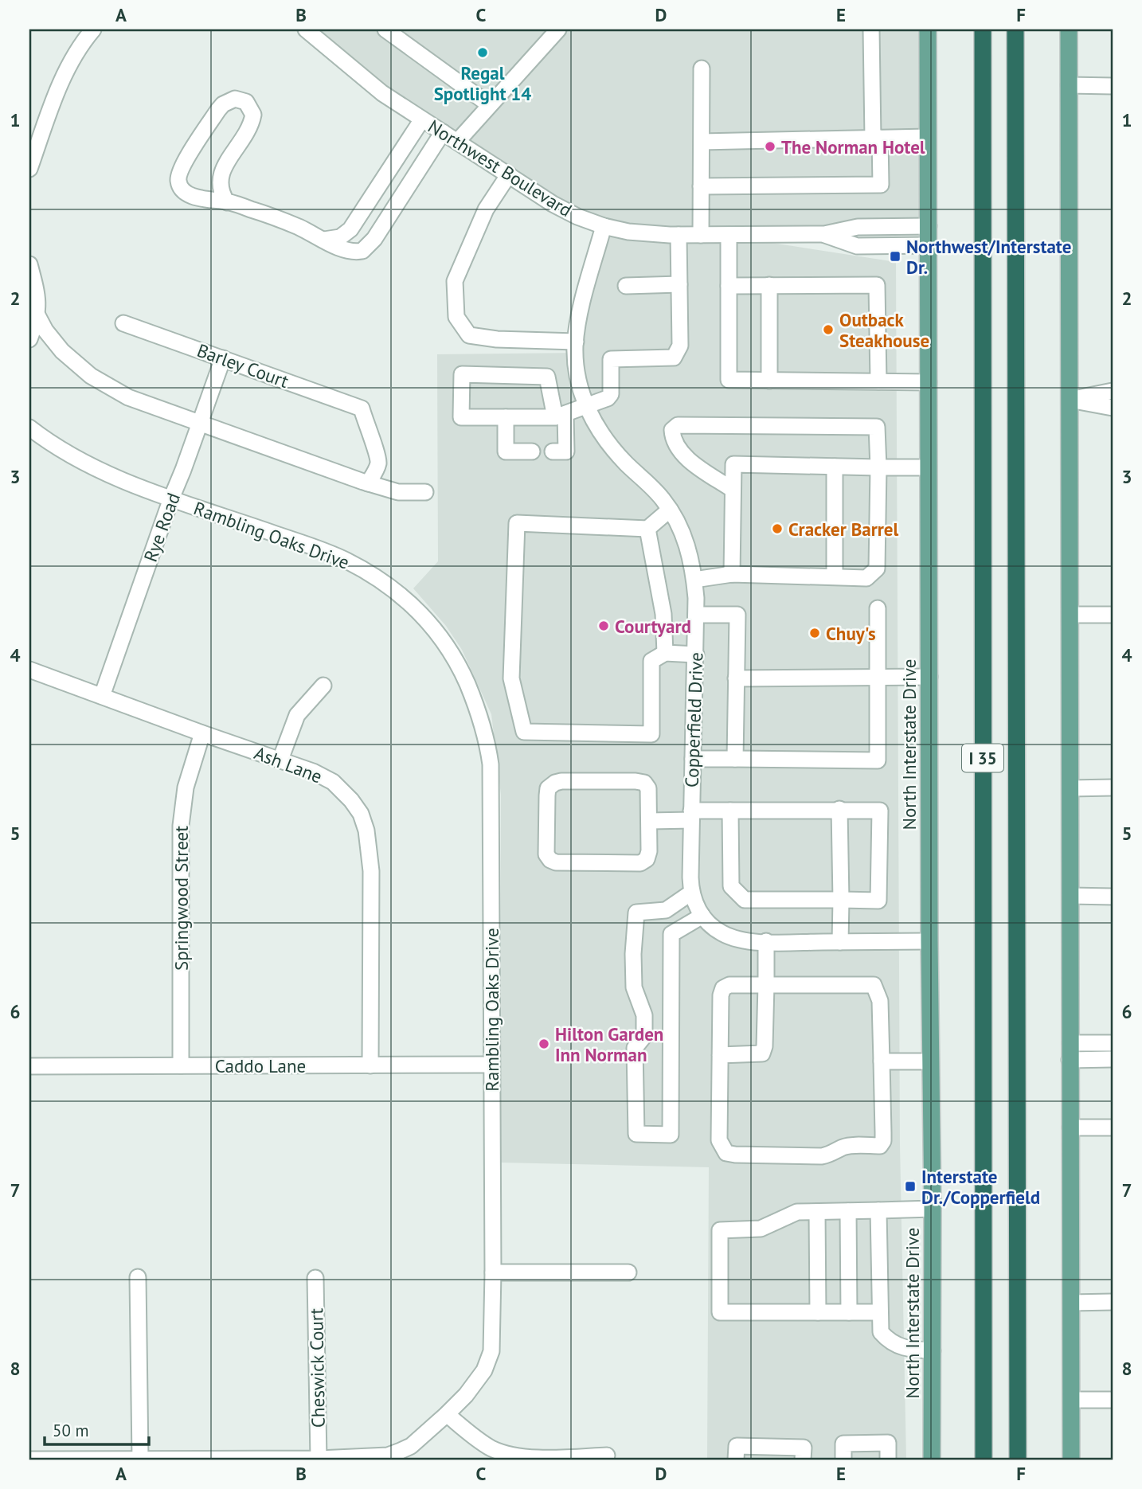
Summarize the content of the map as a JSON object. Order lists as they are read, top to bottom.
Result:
{
  "streets": {
    "highway": ["I 35"],
    "main road": ["North Interstate Drive"],
    "street": [
      "Northwest Boulevard",
      "Barley Court",
      "Rye Road",
      "Rambling Oaks Drive",
      "Copperfield Drive",
      "Ash Lane",
      "Springwood Street",
      "Caddo Lane",
      "Cheswick Court"
    ]
  },
  "crossings": [
    ["Northwest Boulevard", "Copperfield Drive"],
    ["Northwest Boulevard", "North Interstate Drive"],
    ["Barley Court", "Rye Road"],
    ["Rye Road", "Rambling Oaks Drive"],
    ["Rye Road", "Ash Lane"],
    ["Rambling Oaks Drive", "Caddo Lane"],
    ["Rambling Oaks Drive", "Cheswick Court"],
    ["Copperfield Drive", "North Interstate Drive"],
    ["Ash Lane", "Springwood Street"],
    ["Ash Lane", "Caddo Lane"],
    ["Springwood Street", "Caddo Lane"]
  ],
  "places": {
    "other": [
      "Regal Spotlight 14",
      "The Norman Hotel",
      "Outback Steakhouse",
      "Cracker Barrel",
      "Courtyard",
      "Chuy's",
      "Hilton Garden Inn Norman"
    ],
    "transit": ["Northwest/Interstate Dr.", "Interstate Dr./Copperfield"]
  },
  "scale_bar": "50 m",
  "grid": {
    "columns": [
      "A",
      "B",
      "C",
      "D",
      "E",
      "F"
    ],
    "rows": [
      "1",
      "2",
      "3",
      "4",
      "5",
      "6",
      "7",
      "8"
    ]
  }
}
